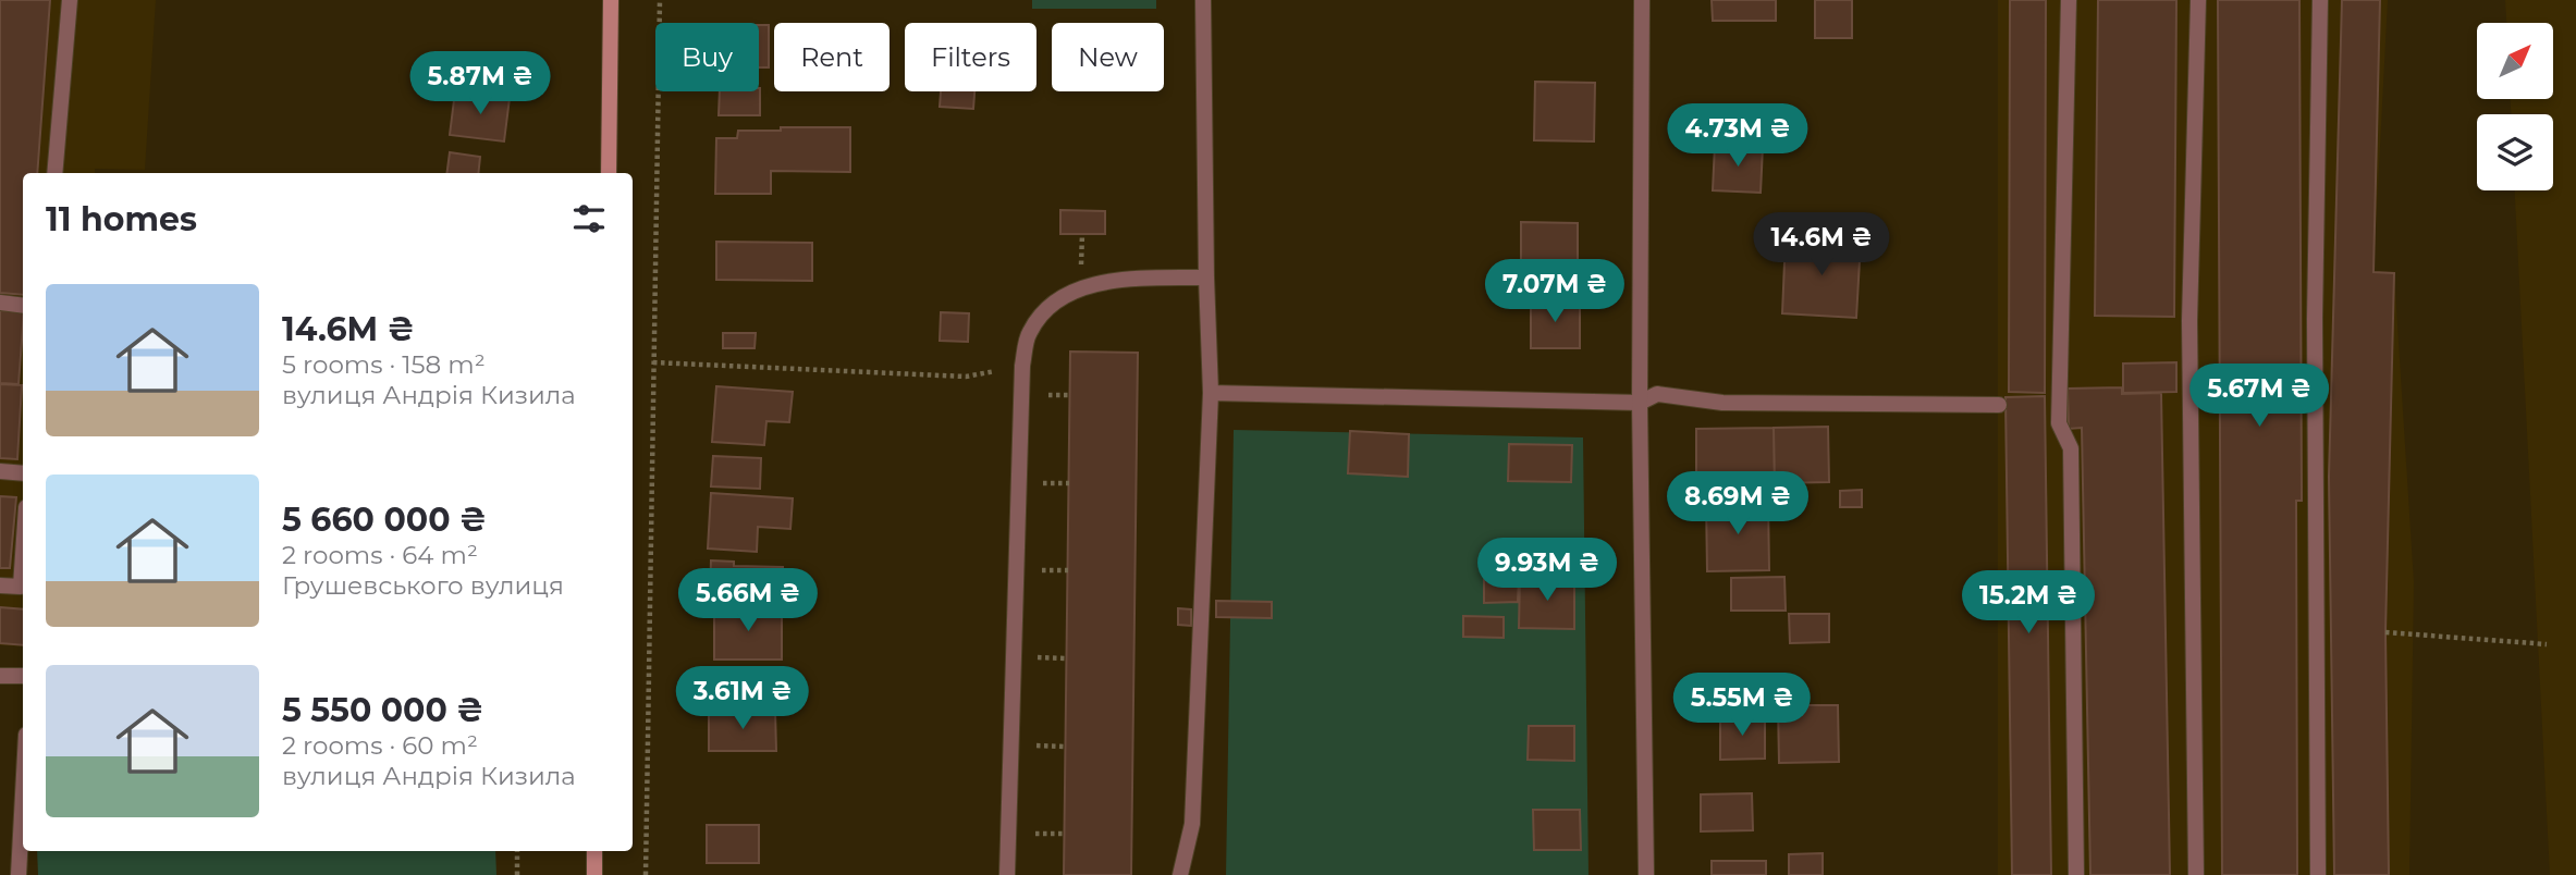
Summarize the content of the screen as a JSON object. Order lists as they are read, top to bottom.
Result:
{
  "north": "top right",
  "page": {
    "chip": [
      "Buy",
      "Rent",
      "Filters",
      "New"
    ],
    "price": [
      "5.87M ₴",
      "4.73M ₴",
      "14.6M ₴",
      "7.07M ₴",
      "5.67M ₴",
      "8.69M ₴",
      "9.93M ₴",
      "5.66M ₴",
      "15.2M ₴",
      "3.61M ₴",
      "5.55M ₴"
    ],
    "heading": "11 homes",
    "list": [
      {
        "name": "14.6M ₴",
        "note": "5 rooms · 158 m² · вулиця Андрія Кизила"
      },
      {
        "name": "5 660 000 ₴",
        "note": "2 rooms · 64 m² · Грушевського вулиця"
      },
      {
        "name": "5 550 000 ₴",
        "note": "2 rooms · 60 m² · вулиця Андрія Кизила"
      }
    ]
  }
}
